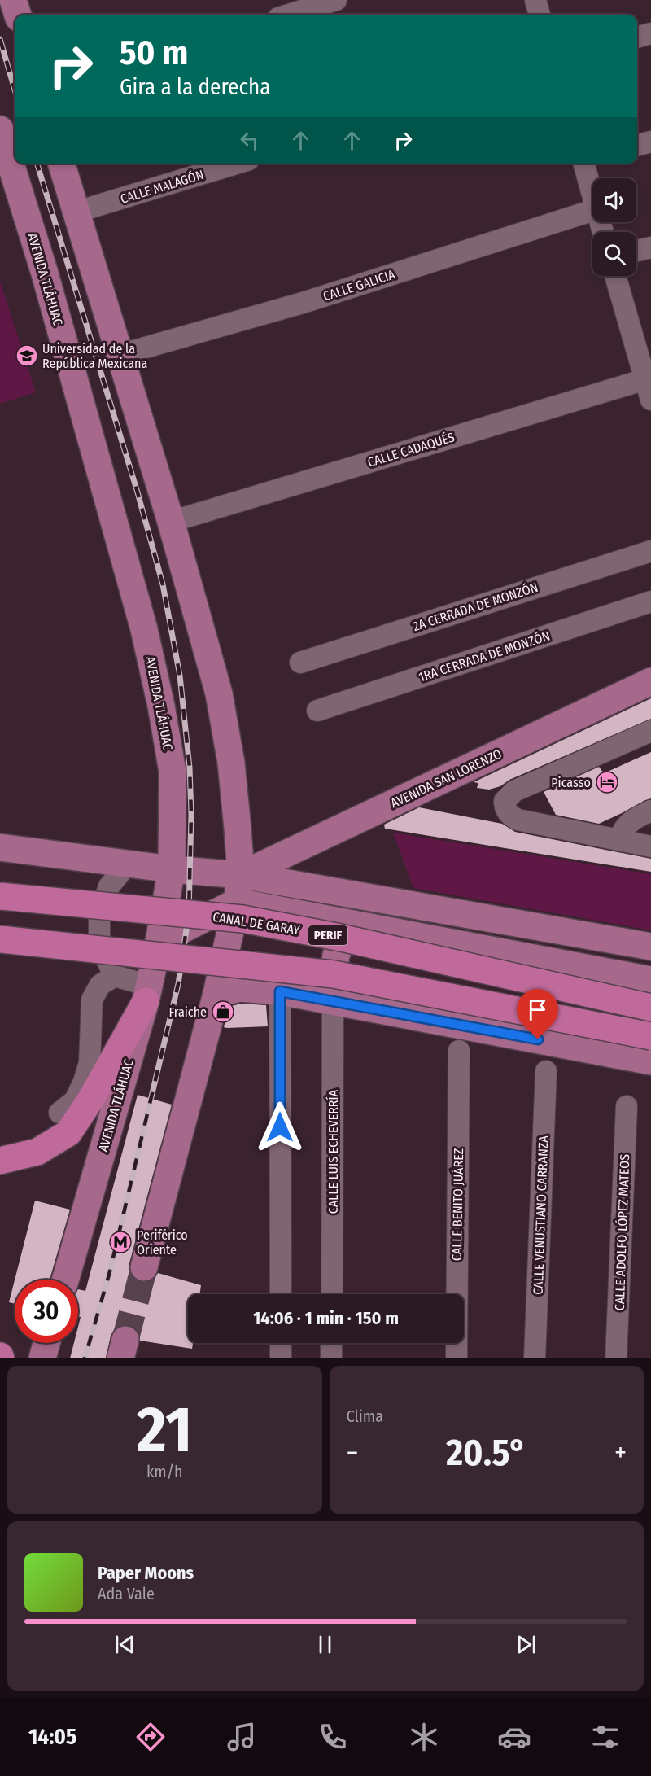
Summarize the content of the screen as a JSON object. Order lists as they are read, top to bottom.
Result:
{
  "streets": {
    "highway": ["CANAL DE GARAY", "PERIF"],
    "main road": ["AVENIDA TLÁHUAC", "AVENIDA SAN LORENZO"],
    "street": [
      "CALLE MALAGÓN",
      "CALLE GALICIA",
      "CALLE CADAQUÉS",
      "2A CERRADA DE MONZÓN",
      "1RA CERRADA DE MONZÓN",
      "CALLE LUIS ECHEVERRÍA",
      "CALLE BENITO JUÁREZ",
      "CALLE VENUSTIANO CARRANZA",
      "CALLE ADOLFO LÓPEZ MATEOS"
    ]
  },
  "places": {
    "school or university": ["Universidad de la República Mexicana"],
    "hotel": ["Picasso"],
    "shop": ["Fraiche"],
    "metro station": ["Periférico Oriente"]
  },
  "page": {
    "turn": ["50 m", "Gira a la derecha"],
    "limit": "30",
    "trip": "14:06 · 1 min · 150 m",
    "tile": [
      ["21", "km/h"],
      "Clima"
    ],
    "heat": ["−", "20.5°", "+"],
    "song": ["Paper Moons", "Ada Vale"],
    "tabs": "14:05"
  }
}
